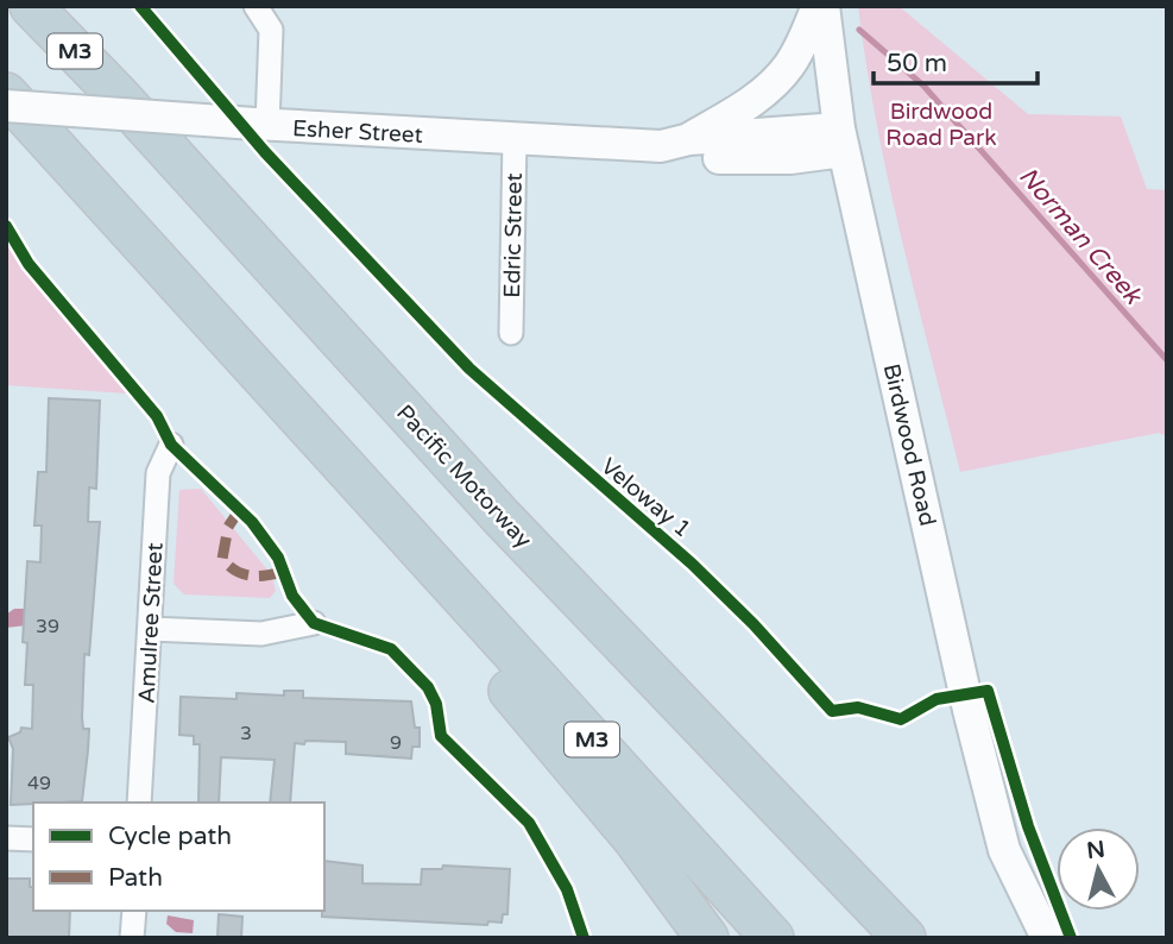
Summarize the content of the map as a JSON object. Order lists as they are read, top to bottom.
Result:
{
  "streets": {
    "highway": ["M3", "Pacific Motorway"],
    "main road": ["Esher Street", "Birdwood Road"],
    "street": ["Edric Street", "Amulree Street"],
    "cycle path": ["Veloway 1"]
  },
  "crossings": [
    ["Esher Street", "Edric Street"],
    ["Esher Street", "Birdwood Road"]
  ],
  "water": ["Norman Creek"],
  "parks": ["Birdwood Road Park"],
  "house_numbers": [
    "39",
    "3",
    "9",
    "49"
  ],
  "legend": ["Cycle path", "Path"],
  "scale_bar": "50 m",
  "north": "top"
}
